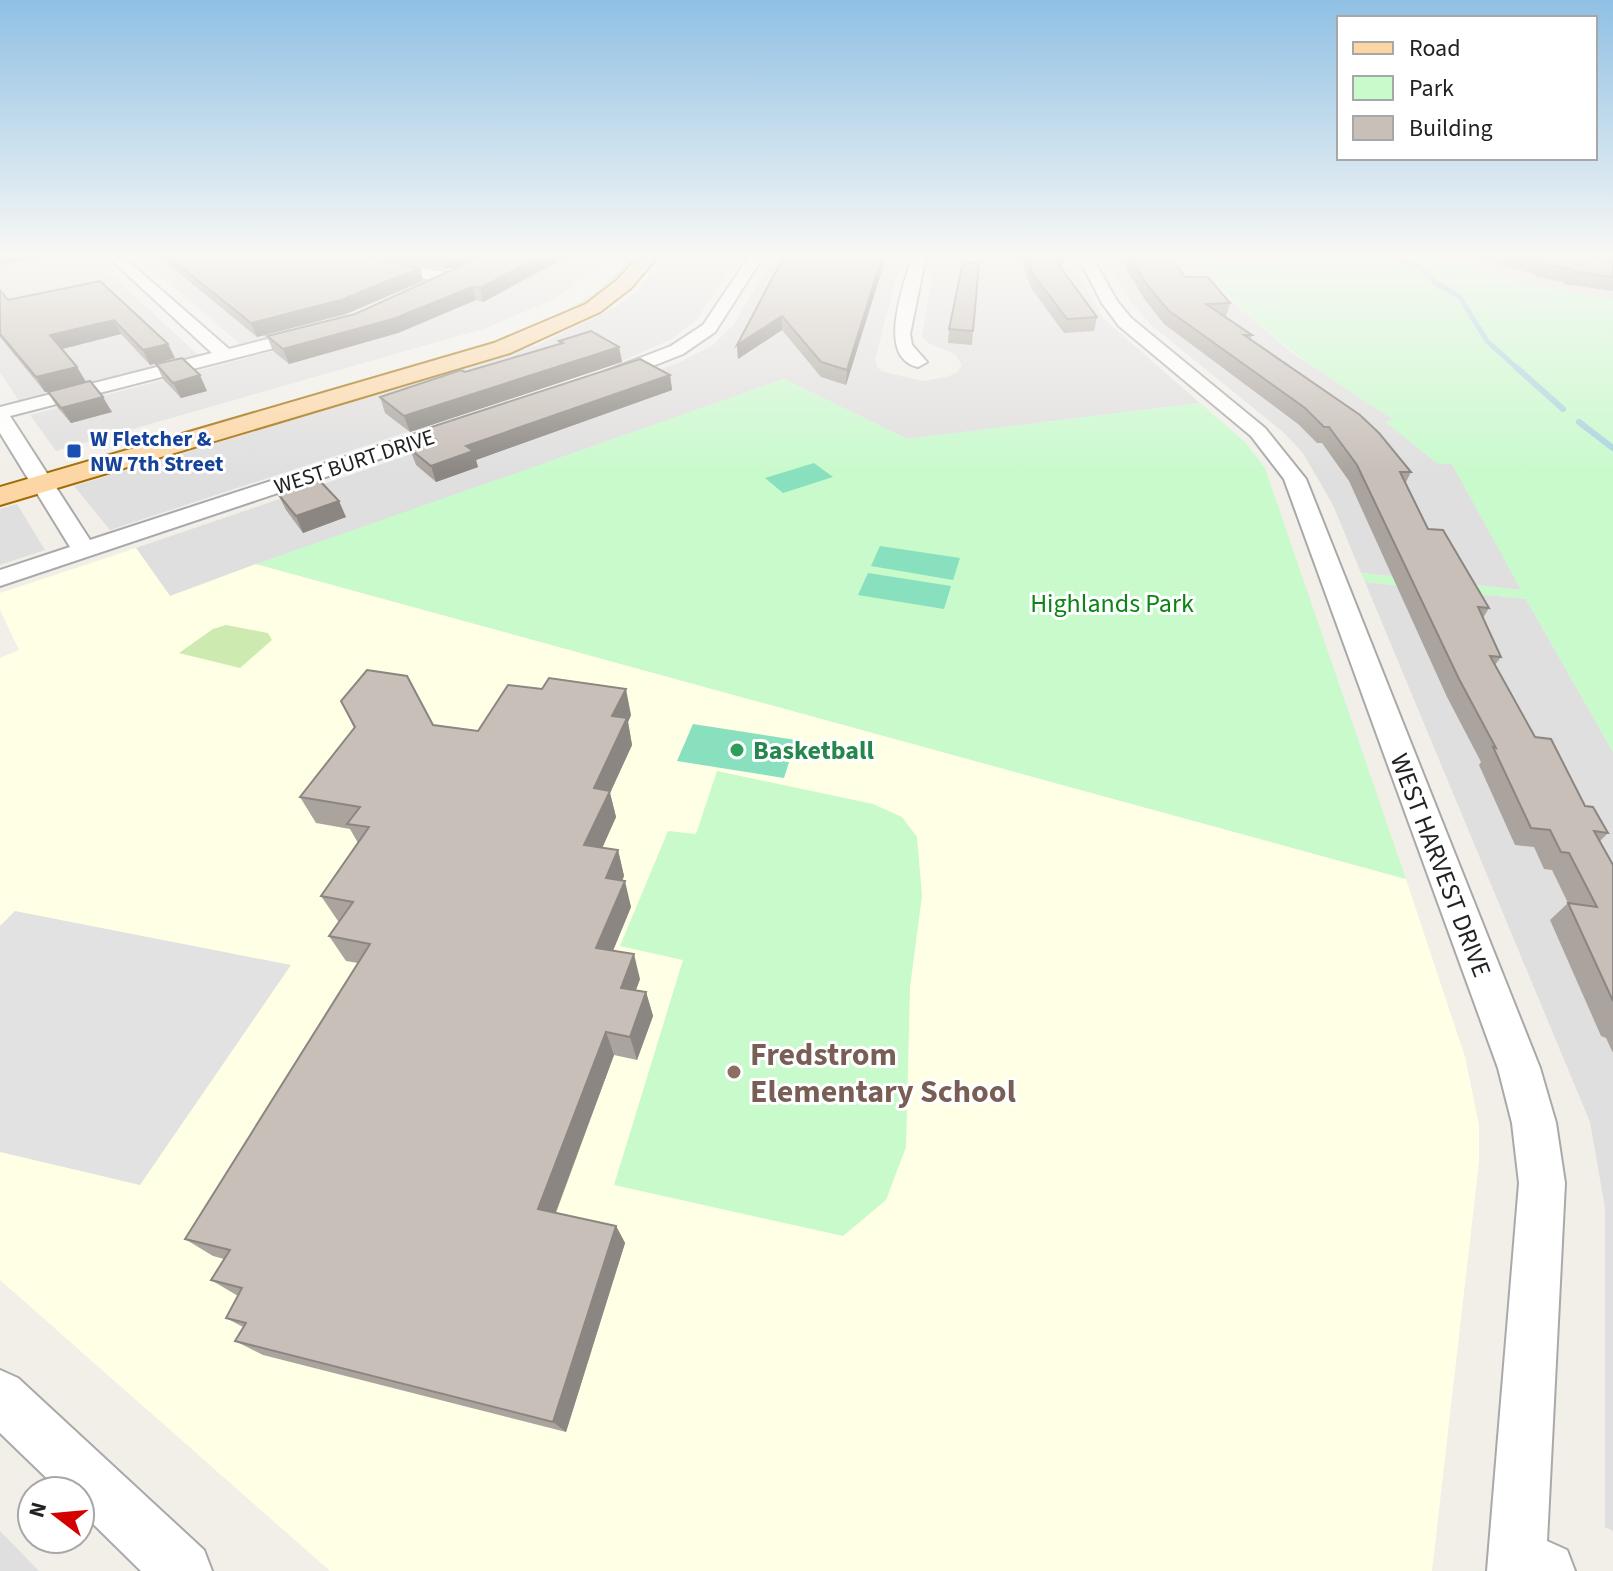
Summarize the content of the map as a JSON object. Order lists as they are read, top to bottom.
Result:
{
  "streets": {
    "street": ["WEST BURT DRIVE", "WEST HARVEST DRIVE"]
  },
  "parks": ["Highlands Park"],
  "places": {
    "transit": ["W Fletcher & NW 7th Street"],
    "other": ["Basketball", "Fredstrom Elementary School"]
  },
  "legend": ["Road", "Park", "Building"],
  "north": "left"
}
